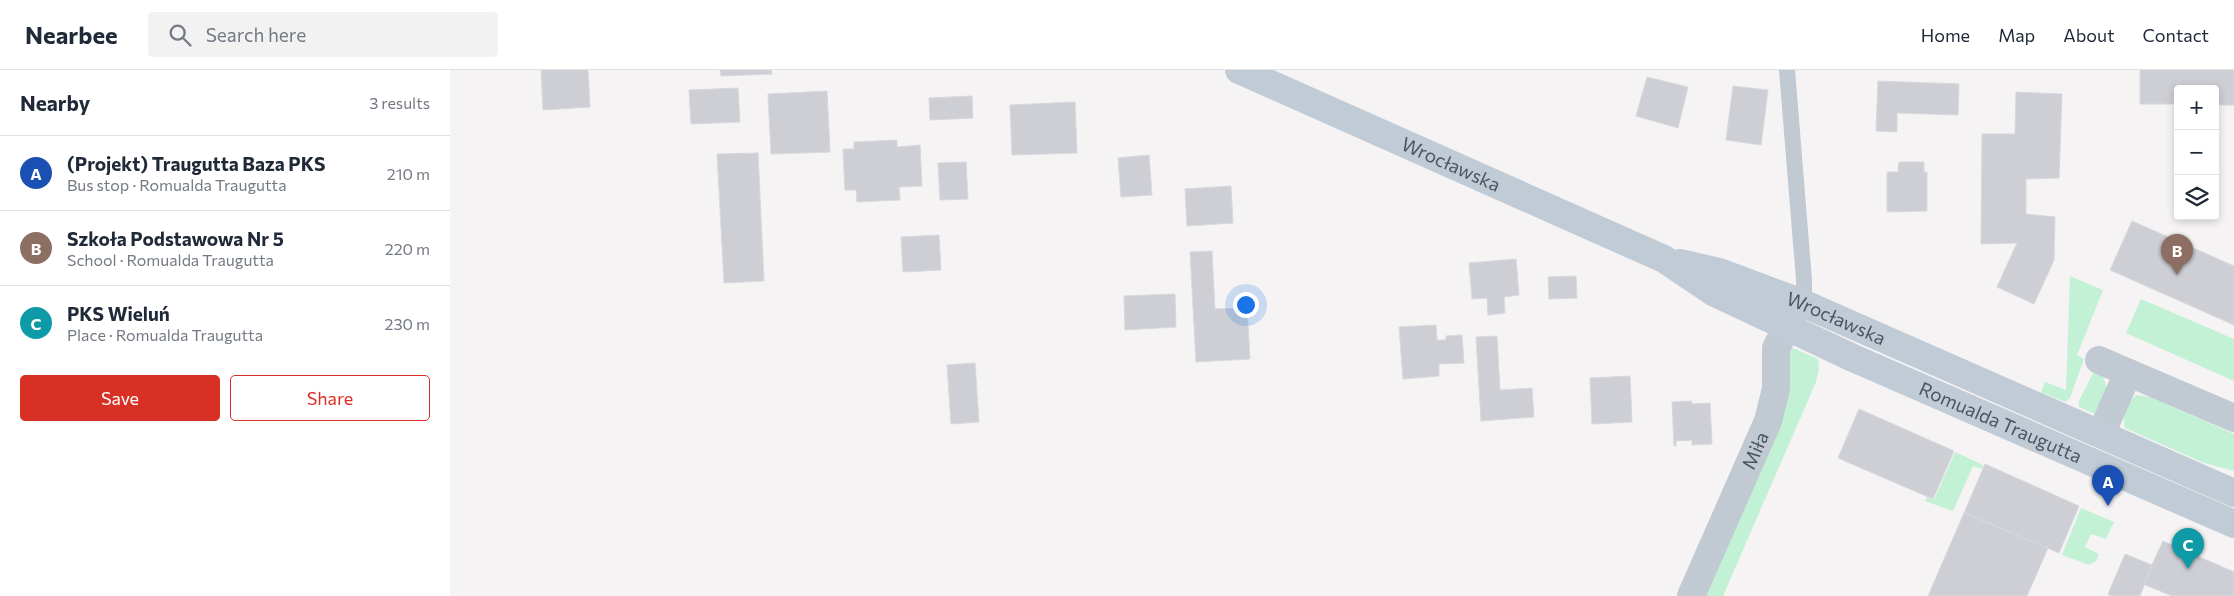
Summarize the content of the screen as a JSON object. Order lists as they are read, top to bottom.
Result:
{
  "streets": {
    "street": ["Wrocławska", "Romualda Traugutta", "Miła"]
  },
  "crossings": [
    ["Wrocławska", "Romualda Traugutta"],
    ["Wrocławska", "Miła"]
  ],
  "page": {
    "header": "Nearbee",
    "search": "Search here",
    "nav": [
      "Home",
      "Map",
      "About",
      "Contact"
    ],
    "heading": ["Nearby", "3 results"],
    "map_buttons": ["+", "−"],
    "list": [
      {
        "mark": "A",
        "name": "(Projekt) Traugutta Baza PKS",
        "note": "Bus stop · Romualda Traugutta",
        "value": "210 m"
      },
      {
        "mark": "B",
        "name": "Szkoła Podstawowa Nr 5",
        "note": "School · Romualda Traugutta",
        "value": "220 m"
      },
      {
        "mark": "C",
        "name": "PKS Wieluń",
        "note": "Place · Romualda Traugutta",
        "value": "230 m"
      }
    ],
    "pins": ["B", "A", "C"],
    "buttons": ["Save", "Share"]
  }
}
